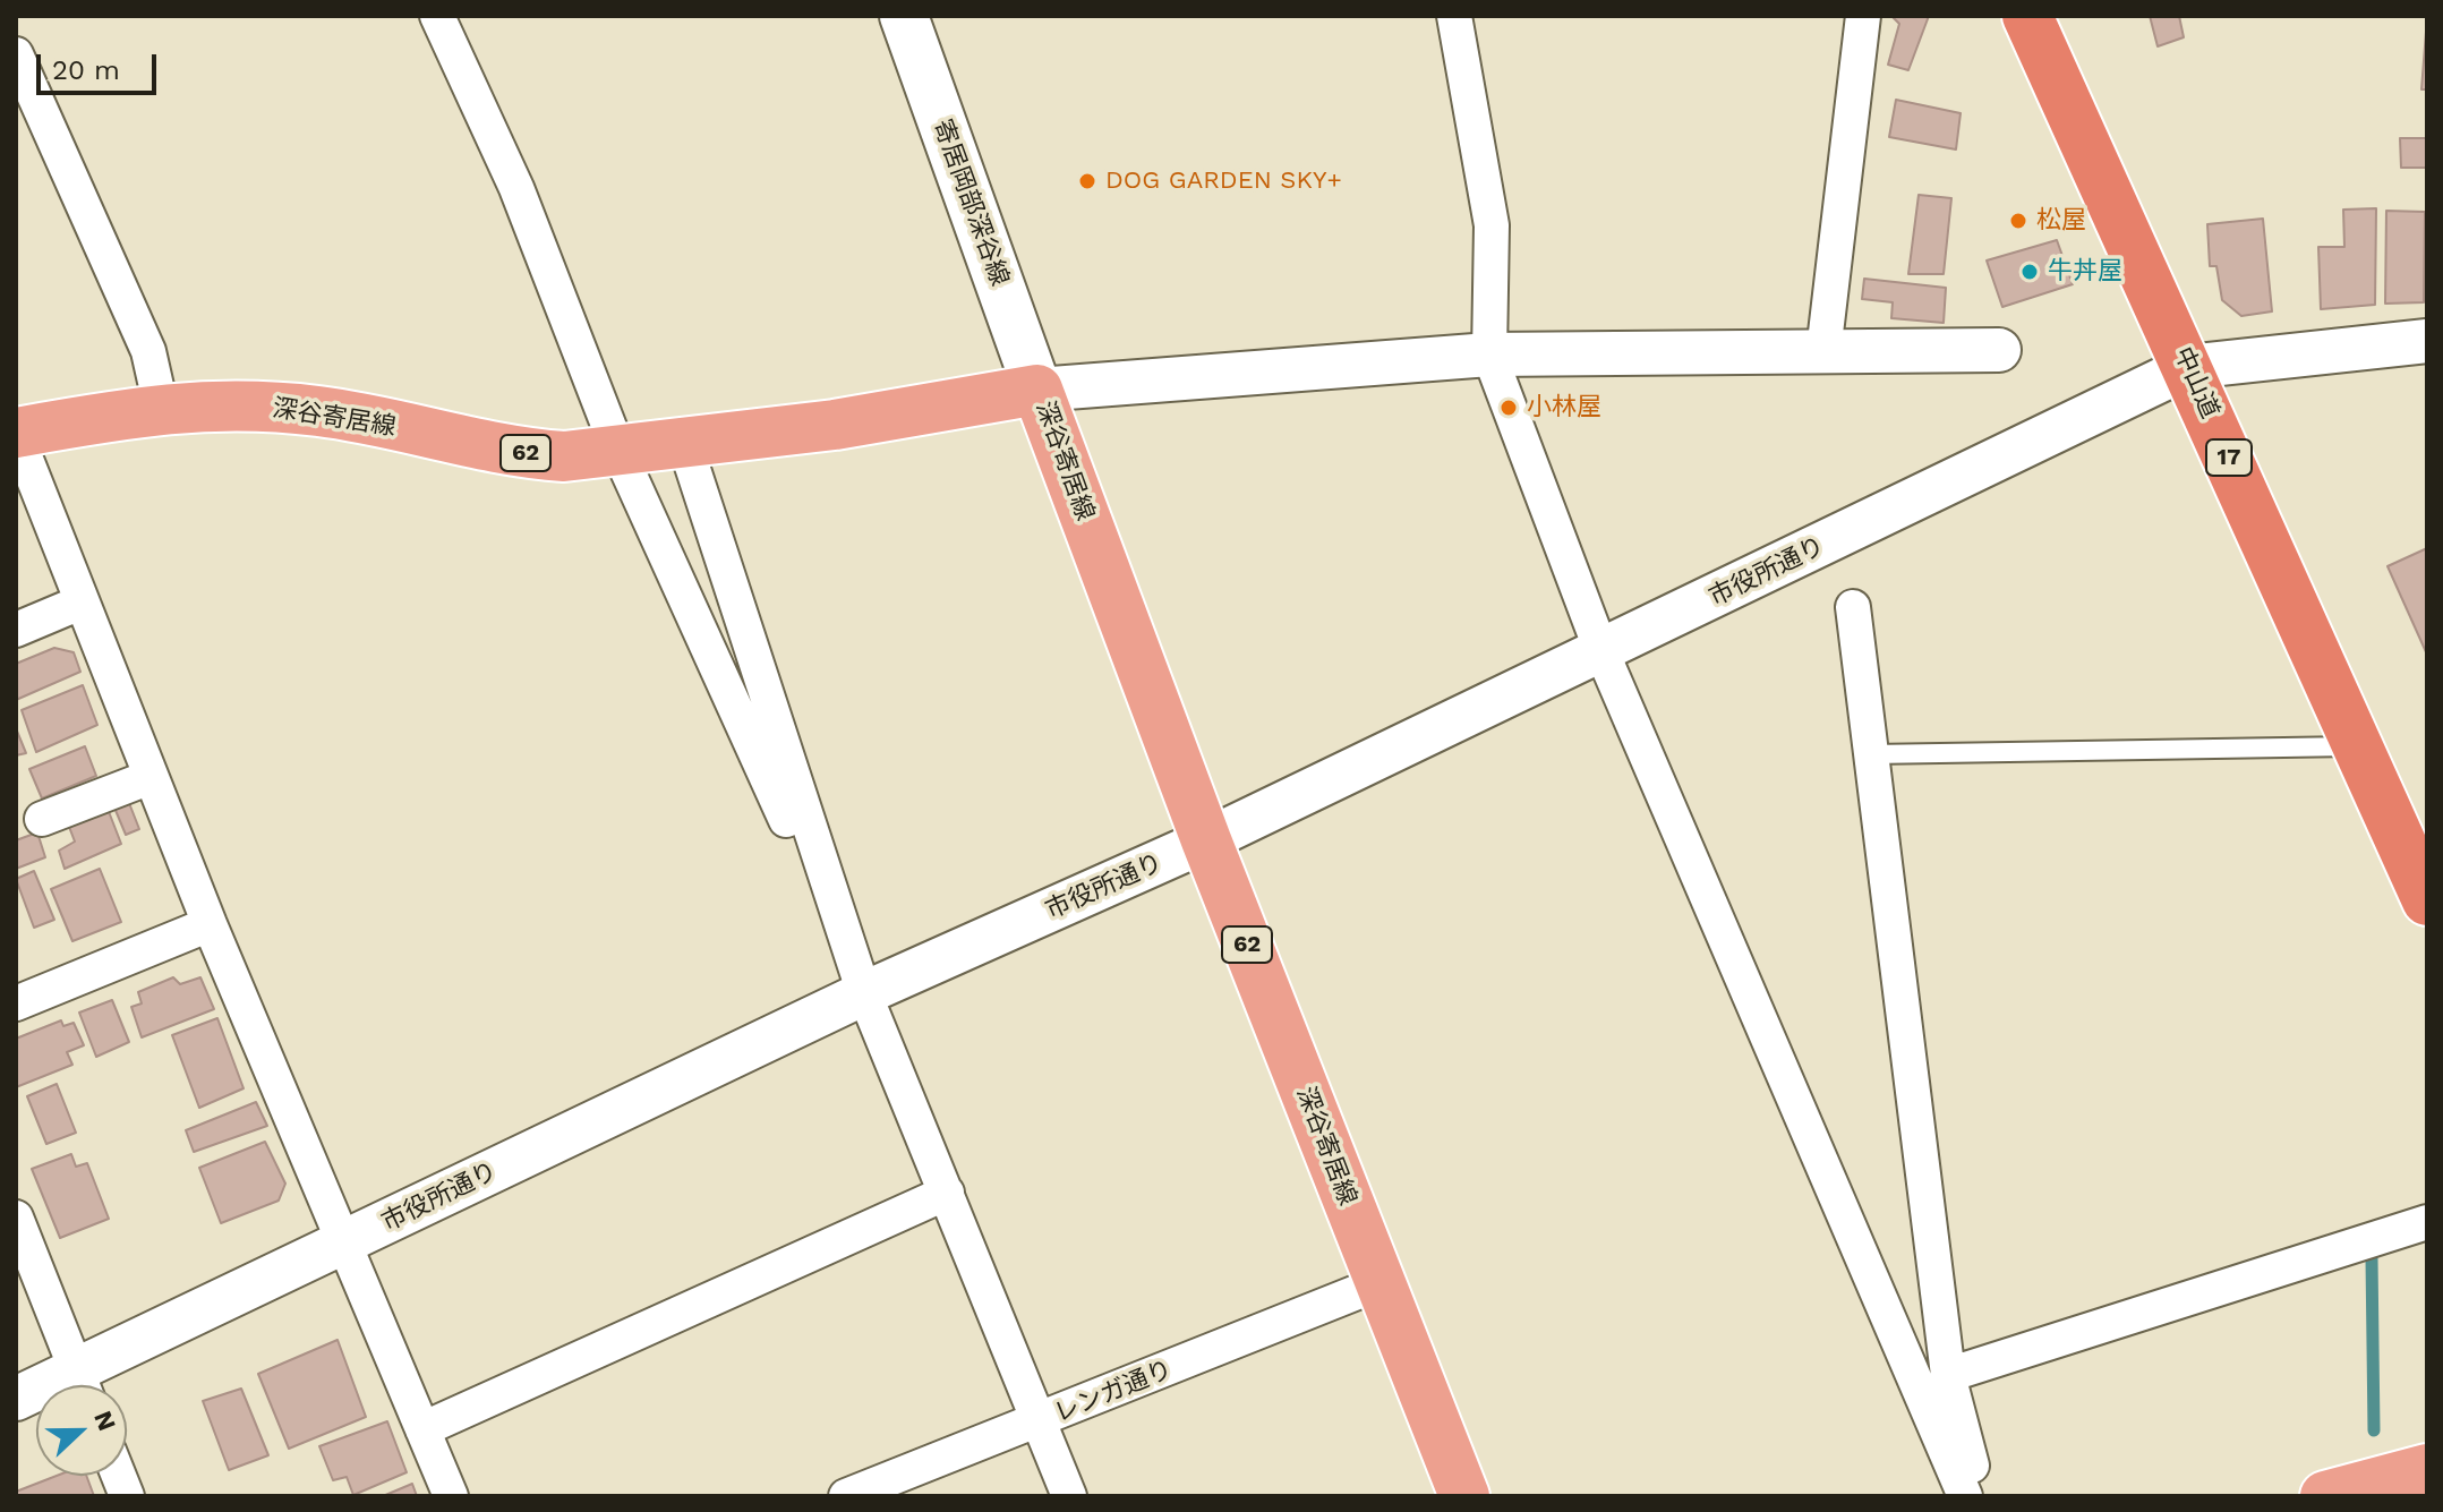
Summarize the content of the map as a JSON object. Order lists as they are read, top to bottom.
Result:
{
  "streets": {
    "highway": ["中山道", "17"],
    "main road": ["寄居岡部深谷線", "深谷寄居線", "62"],
    "street": ["市役所通り", "レンガ通り"]
  },
  "crossings": [
    ["寄居岡部深谷線", "深谷寄居線"],
    ["中山道", "市役所通り"],
    ["深谷寄居線", "市役所通り"],
    ["深谷寄居線", "レンガ通り"]
  ],
  "places": [
    "DOG GARDEN SKY+",
    "松屋",
    "牛丼屋",
    "小林屋"
  ],
  "scale_bar": "20 m",
  "north": "right"
}
